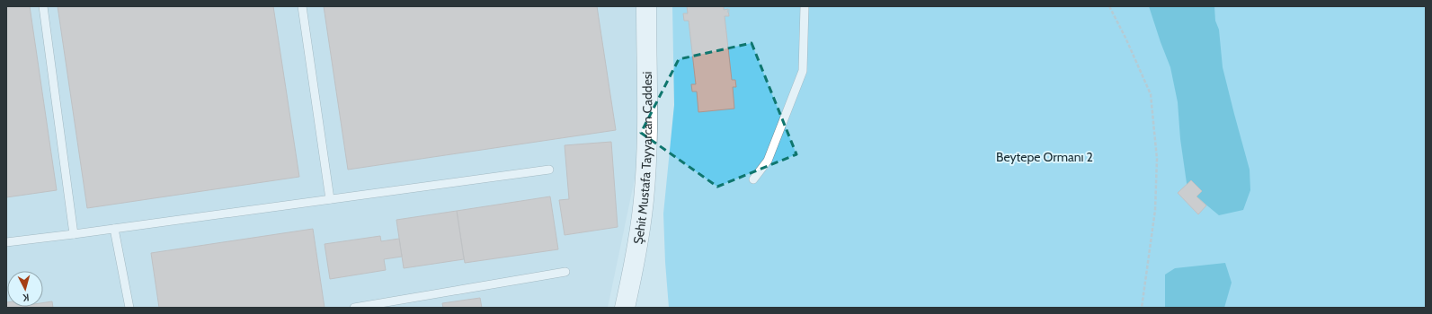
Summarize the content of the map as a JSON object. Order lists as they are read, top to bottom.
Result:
{
  "streets": {
    "main road": ["Şehit Mustafa Tayyarcan Caddesi"]
  },
  "parks": ["Beytepe Ormanı 2"],
  "north": "bottom"
}
